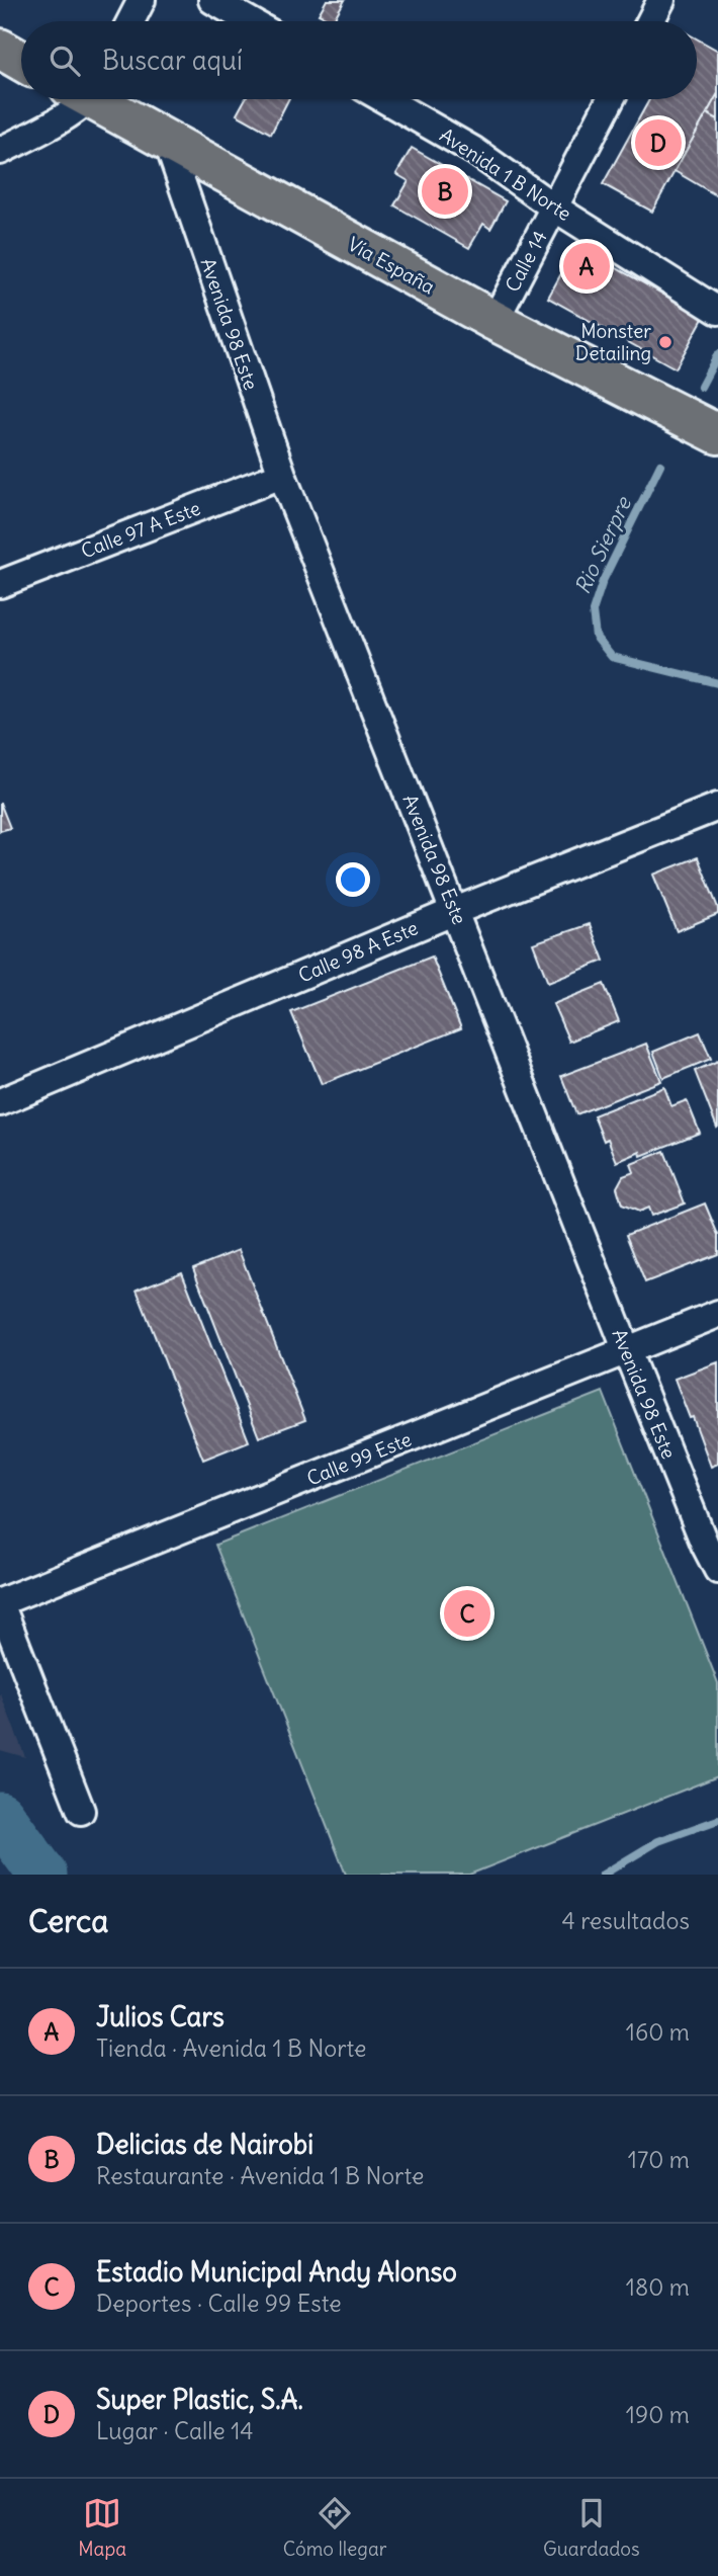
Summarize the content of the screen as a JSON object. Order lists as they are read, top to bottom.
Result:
{
  "streets": {
    "main road": ["Vía España"],
    "street": [
      "Avenida 1 B Norte",
      "Calle 14",
      "Avenida 98 Este",
      "Calle 97 A Este",
      "Calle 98 A Este",
      "Calle 99 Este"
    ]
  },
  "crossings": [
    ["Avenida 1 B Norte", "Calle 14"],
    ["Calle 14", "Vía España"],
    ["Vía España", "Avenida 98 Este"],
    ["Avenida 98 Este", "Calle 97 A Este"],
    ["Avenida 98 Este", "Calle 98 A Este"],
    ["Avenida 98 Este", "Calle 99 Este"]
  ],
  "water": ["Rio Sierpre"],
  "places": ["Monster Detailing"],
  "page": {
    "search": "Buscar aquí",
    "pins": [
      "D",
      "B",
      "A",
      "C"
    ],
    "heading": ["Cerca", "4 resultados"],
    "list": [
      {
        "mark": "A",
        "name": "Julios Cars",
        "note": "Tienda · Avenida 1 B Norte",
        "value": "160 m"
      },
      {
        "mark": "B",
        "name": "Delicias de Nairobi",
        "note": "Restaurante · Avenida 1 B Norte",
        "value": "170 m"
      },
      {
        "mark": "C",
        "name": "Estadio Municipal Andy Alonso",
        "note": "Deportes · Calle 99 Este",
        "value": "180 m"
      },
      {
        "mark": "D",
        "name": "Super Plastic, S.A.",
        "note": "Lugar · Calle 14",
        "value": "190 m"
      }
    ],
    "nav": ["Mapa", "Cómo llegar", "Guardados"]
  }
}
